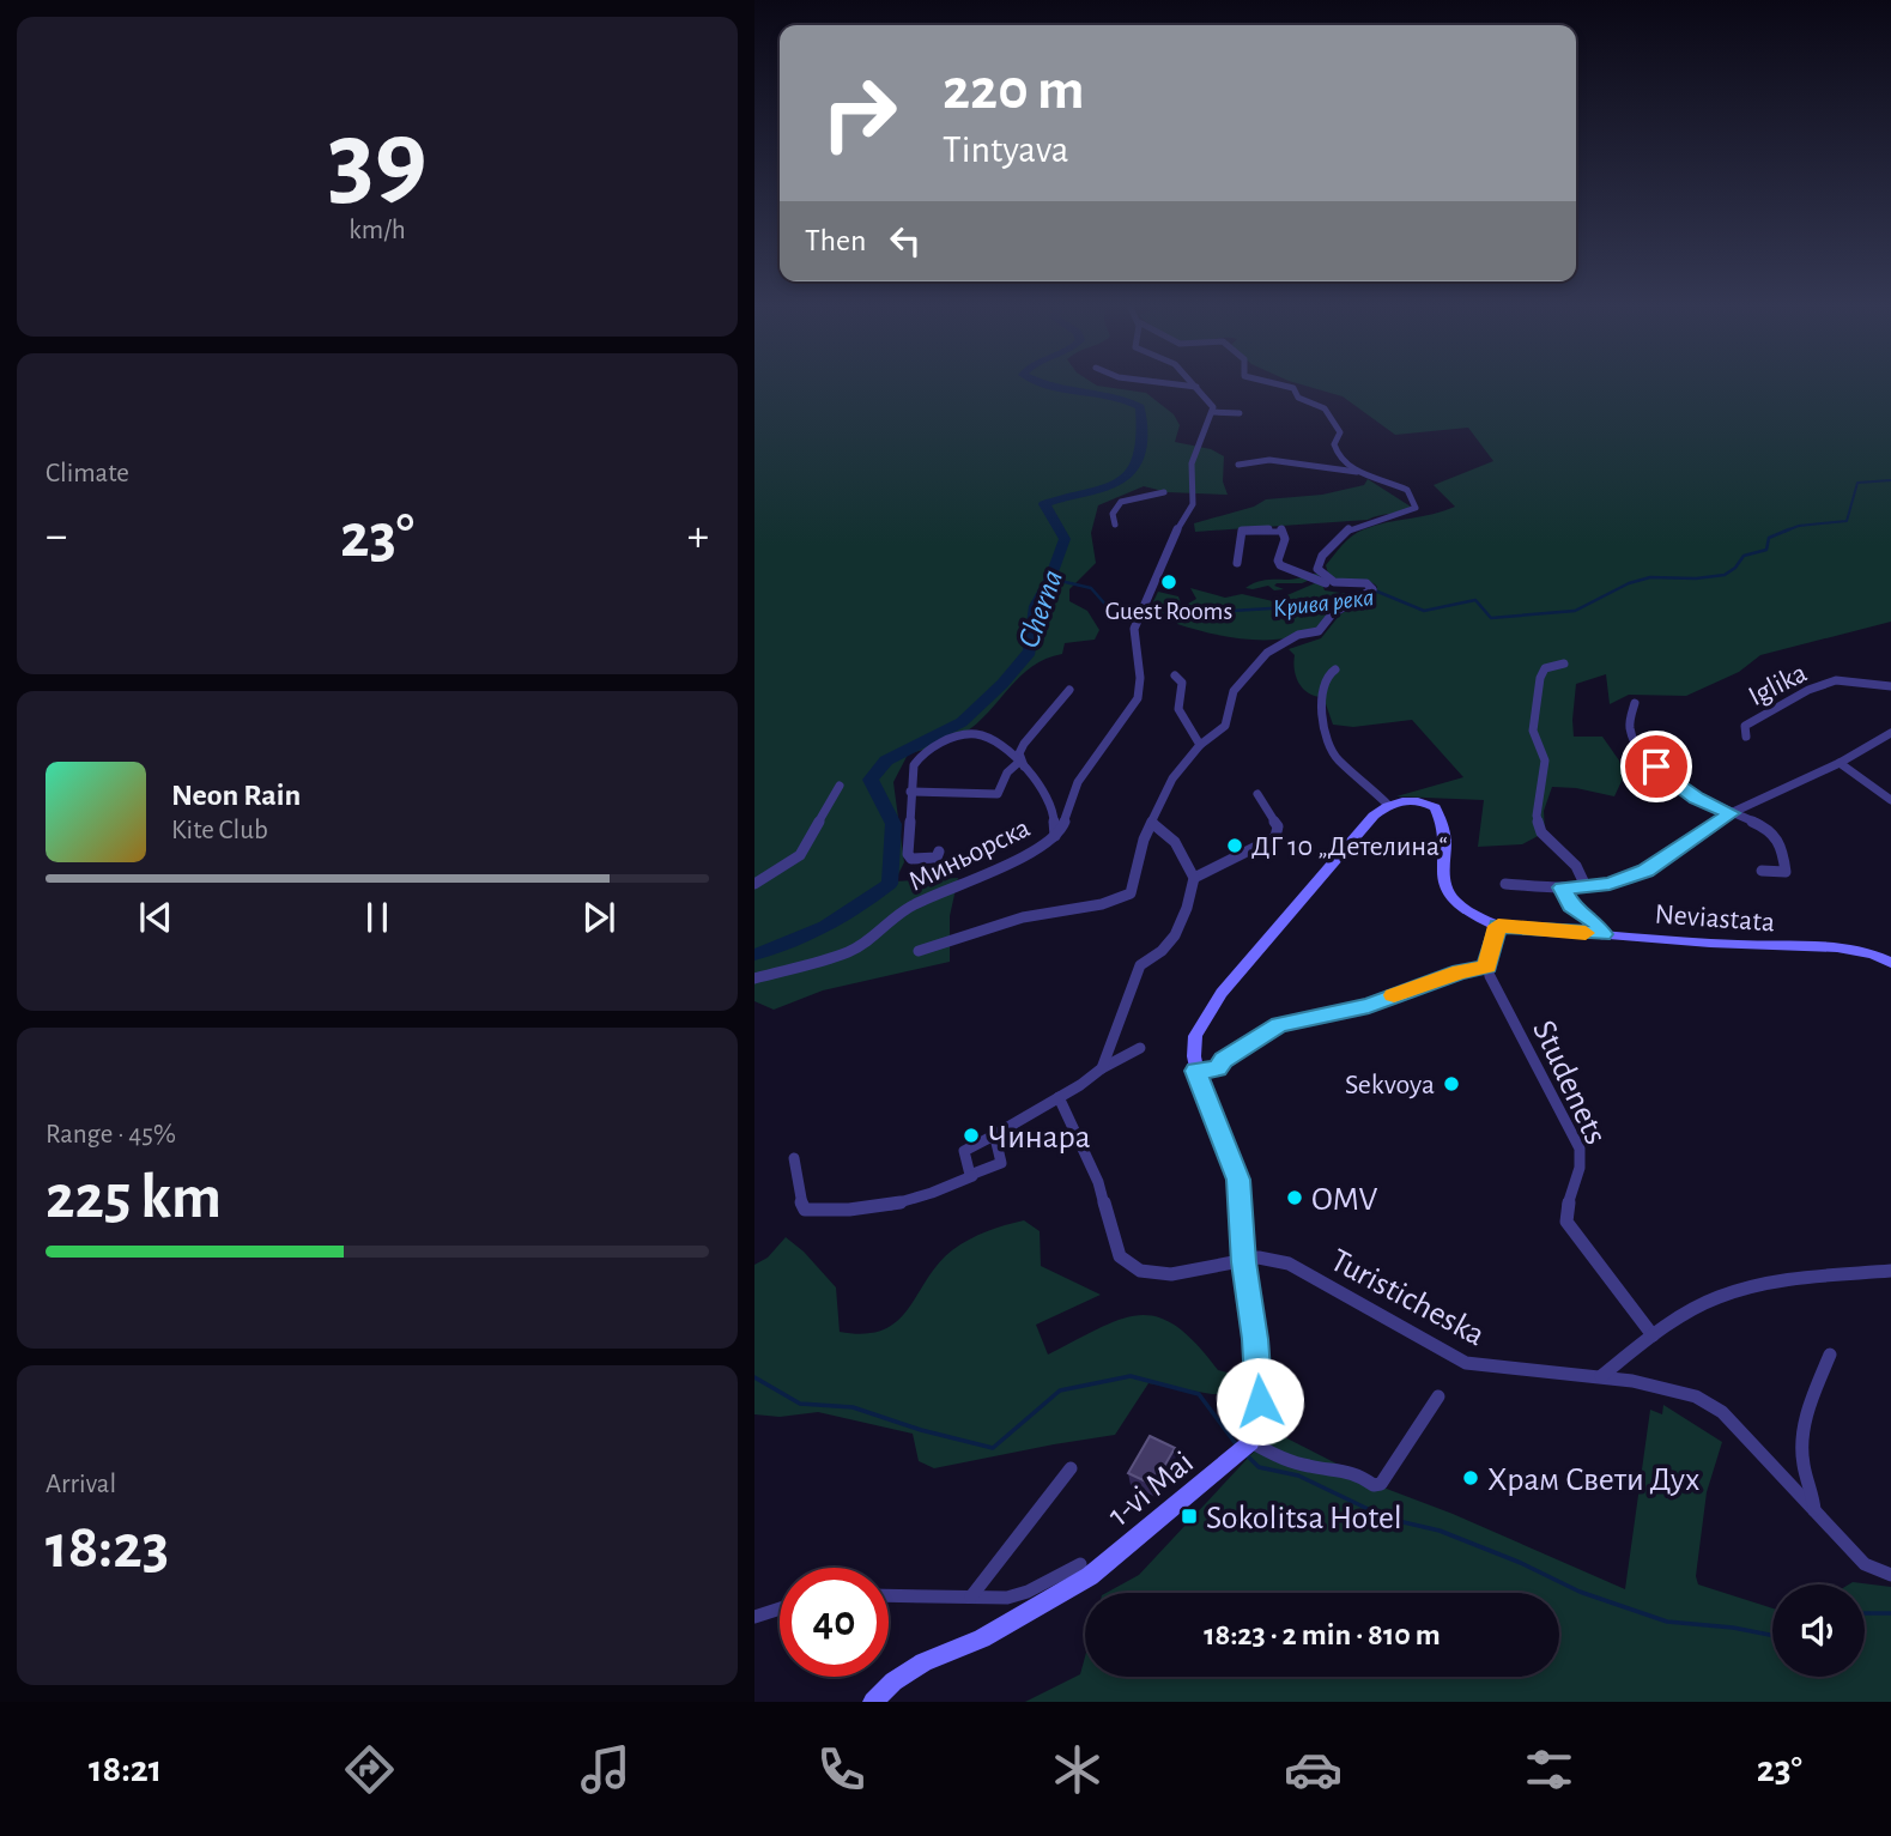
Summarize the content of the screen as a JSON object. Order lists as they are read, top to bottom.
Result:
{
  "streets": {
    "street": [
      "Iglika",
      "Миньорска",
      "Neviastata",
      "Studenets",
      "Turisticheska",
      "1-vi Mai"
    ]
  },
  "water": ["Крива река", "Cherna"],
  "places": {
    "other": [
      "Guest Rooms",
      "ДГ 10 „Детелина“",
      "Sekvoya",
      "Чинара",
      "OMV",
      "Храм Свети Дух"
    ],
    "transit": ["Sokolitsa Hotel"]
  },
  "page": {
    "tile": [
      ["39", "km/h"],
      "Climate",
      ["Range · 45%", "225 km"],
      ["Arrival", "18:23"]
    ],
    "turn": ["220 m", "Tintyava"],
    "then": "Then",
    "heat": ["−", "23°", "+"],
    "song": ["Neon Rain", "Kite Club"],
    "limit": "40",
    "trip": "18:23 · 2 min · 810 m",
    "tabs": ["18:21", "23°"]
  }
}
